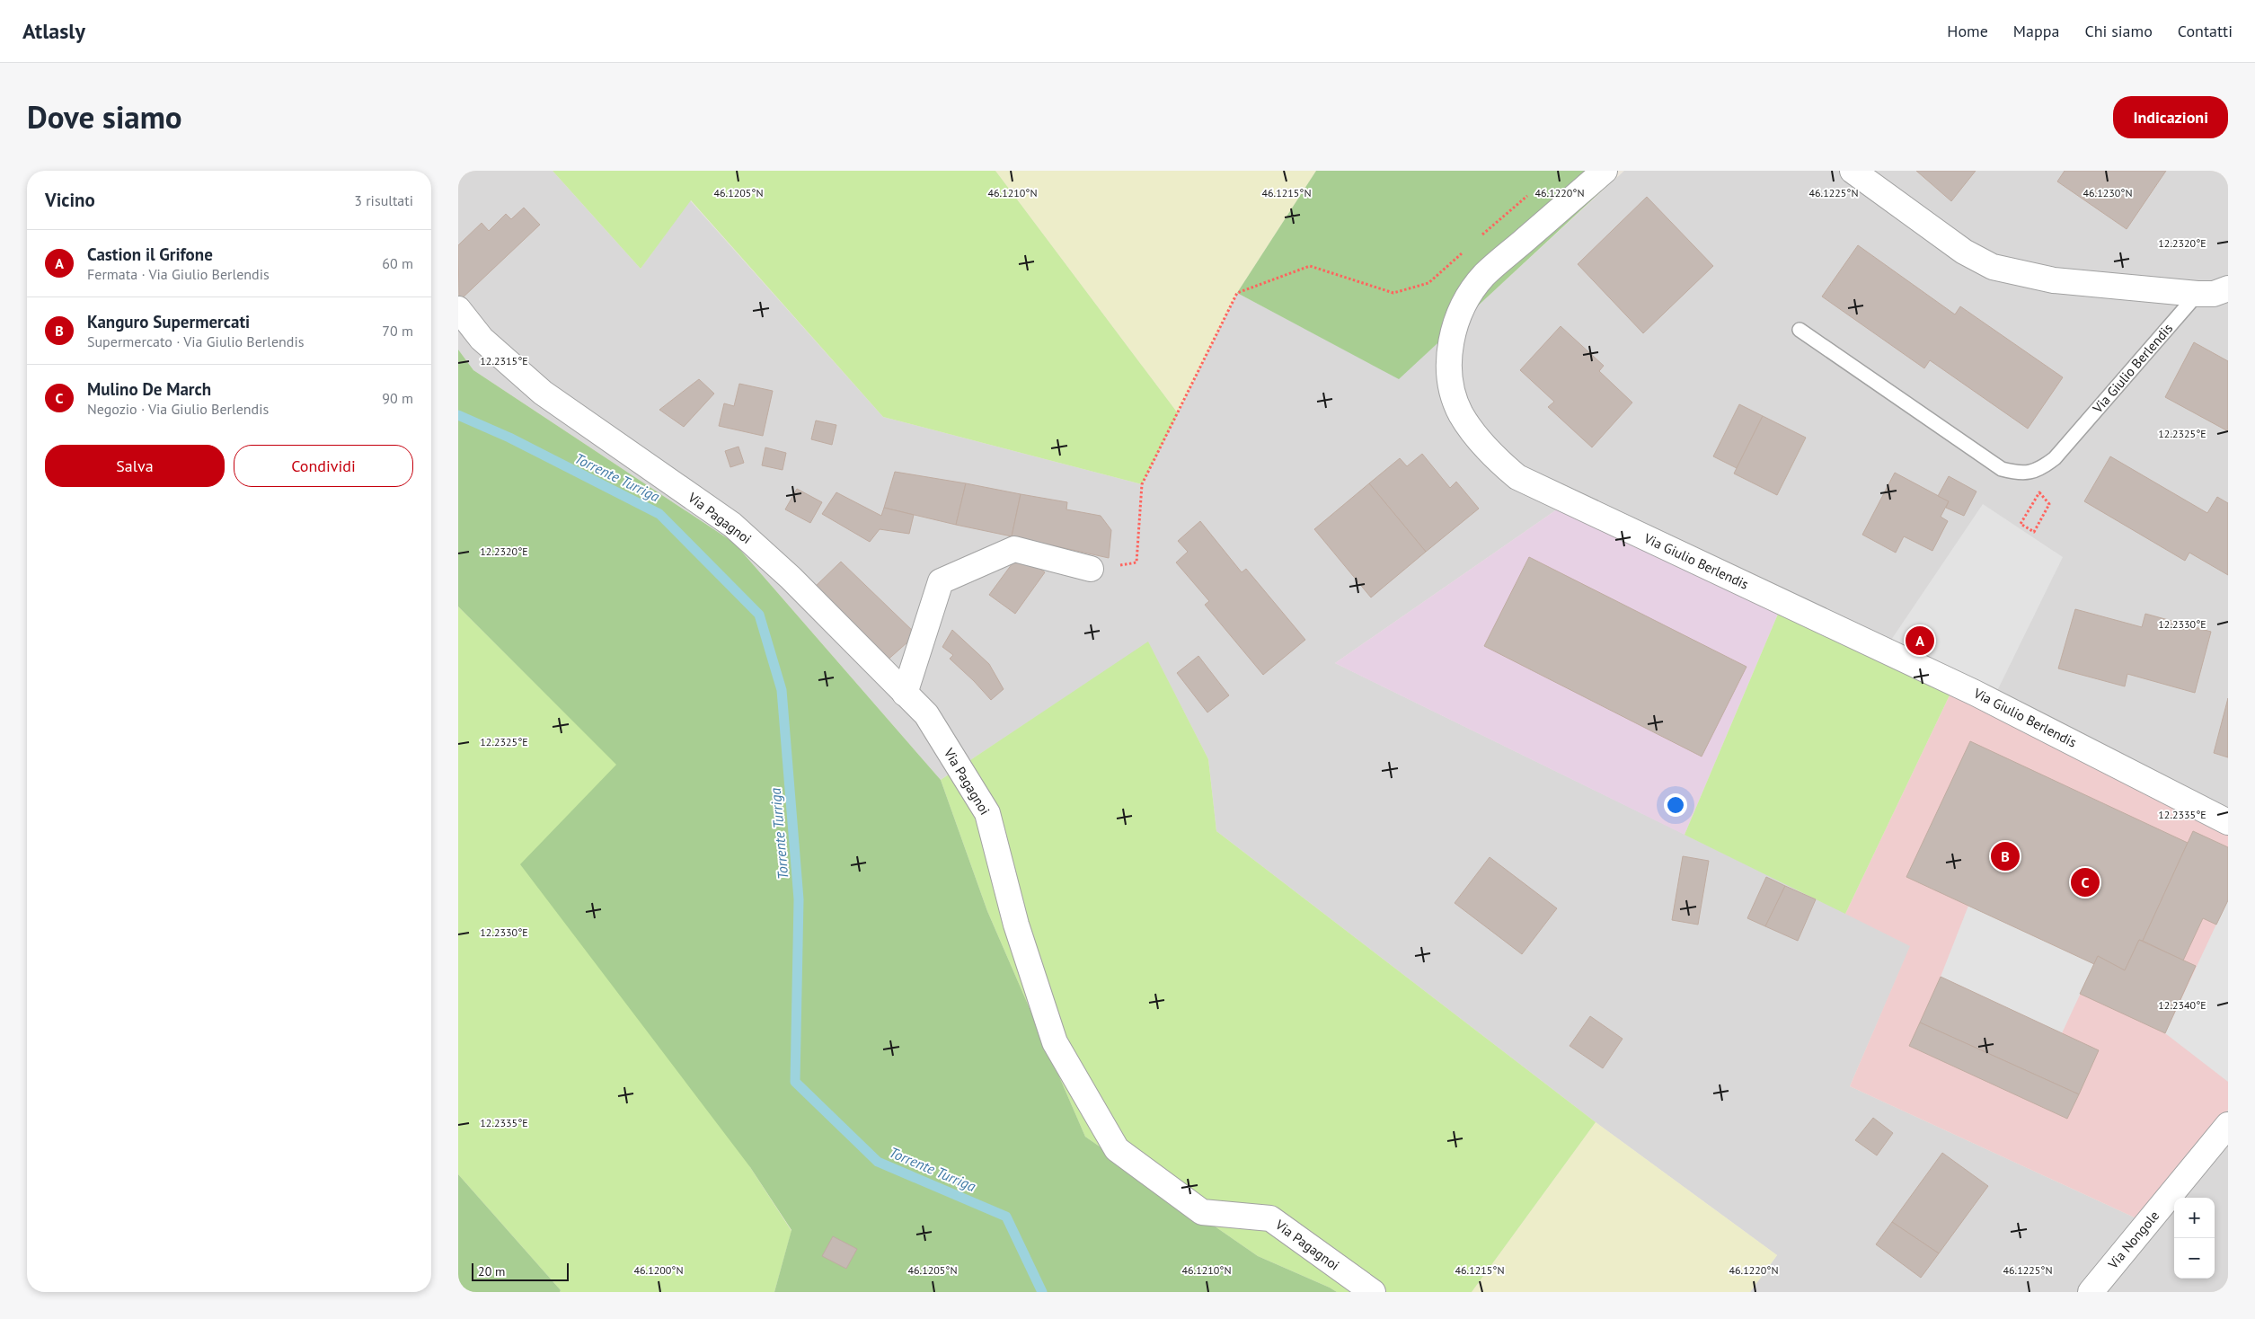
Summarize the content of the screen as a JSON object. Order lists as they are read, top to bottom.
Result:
{
  "streets": {
    "street": ["Via Giulio Berlendis", "Via Pagagnoi", "Via Nongole"]
  },
  "water": ["Torrente Turriga"],
  "scale_bar": "20 m",
  "page": {
    "header": "Atlasly",
    "nav": [
      "Home",
      "Mappa",
      "Chi siamo",
      "Contatti"
    ],
    "title": "Dove siamo",
    "buttons": [
      "Indicazioni",
      ["Salva", "Condividi"]
    ],
    "heading": ["Vicino", "3 risultati"],
    "list": [
      {
        "mark": "A",
        "name": "Castion il Grifone",
        "note": "Fermata · Via Giulio Berlendis",
        "value": "60 m"
      },
      {
        "mark": "B",
        "name": "Kanguro Supermercati",
        "note": "Supermercato · Via Giulio Berlendis",
        "value": "70 m"
      },
      {
        "mark": "C",
        "name": "Mulino De March",
        "note": "Negozio · Via Giulio Berlendis",
        "value": "90 m"
      }
    ],
    "pins": ["A", "B", "C"],
    "map_buttons": ["+", "−"],
    "scale": "20 m"
  },
  "coordinates": [
    "46.1210°N",
    "46.1225°N",
    "46.1205°N",
    "46.1215°N",
    "46.1220°N",
    "46.1230°N",
    "12.2320°E",
    "12.2315°E",
    "12.2325°E",
    "12.2330°E",
    "12.2335°E",
    "12.2340°E",
    "46.1200°N"
  ]
}
